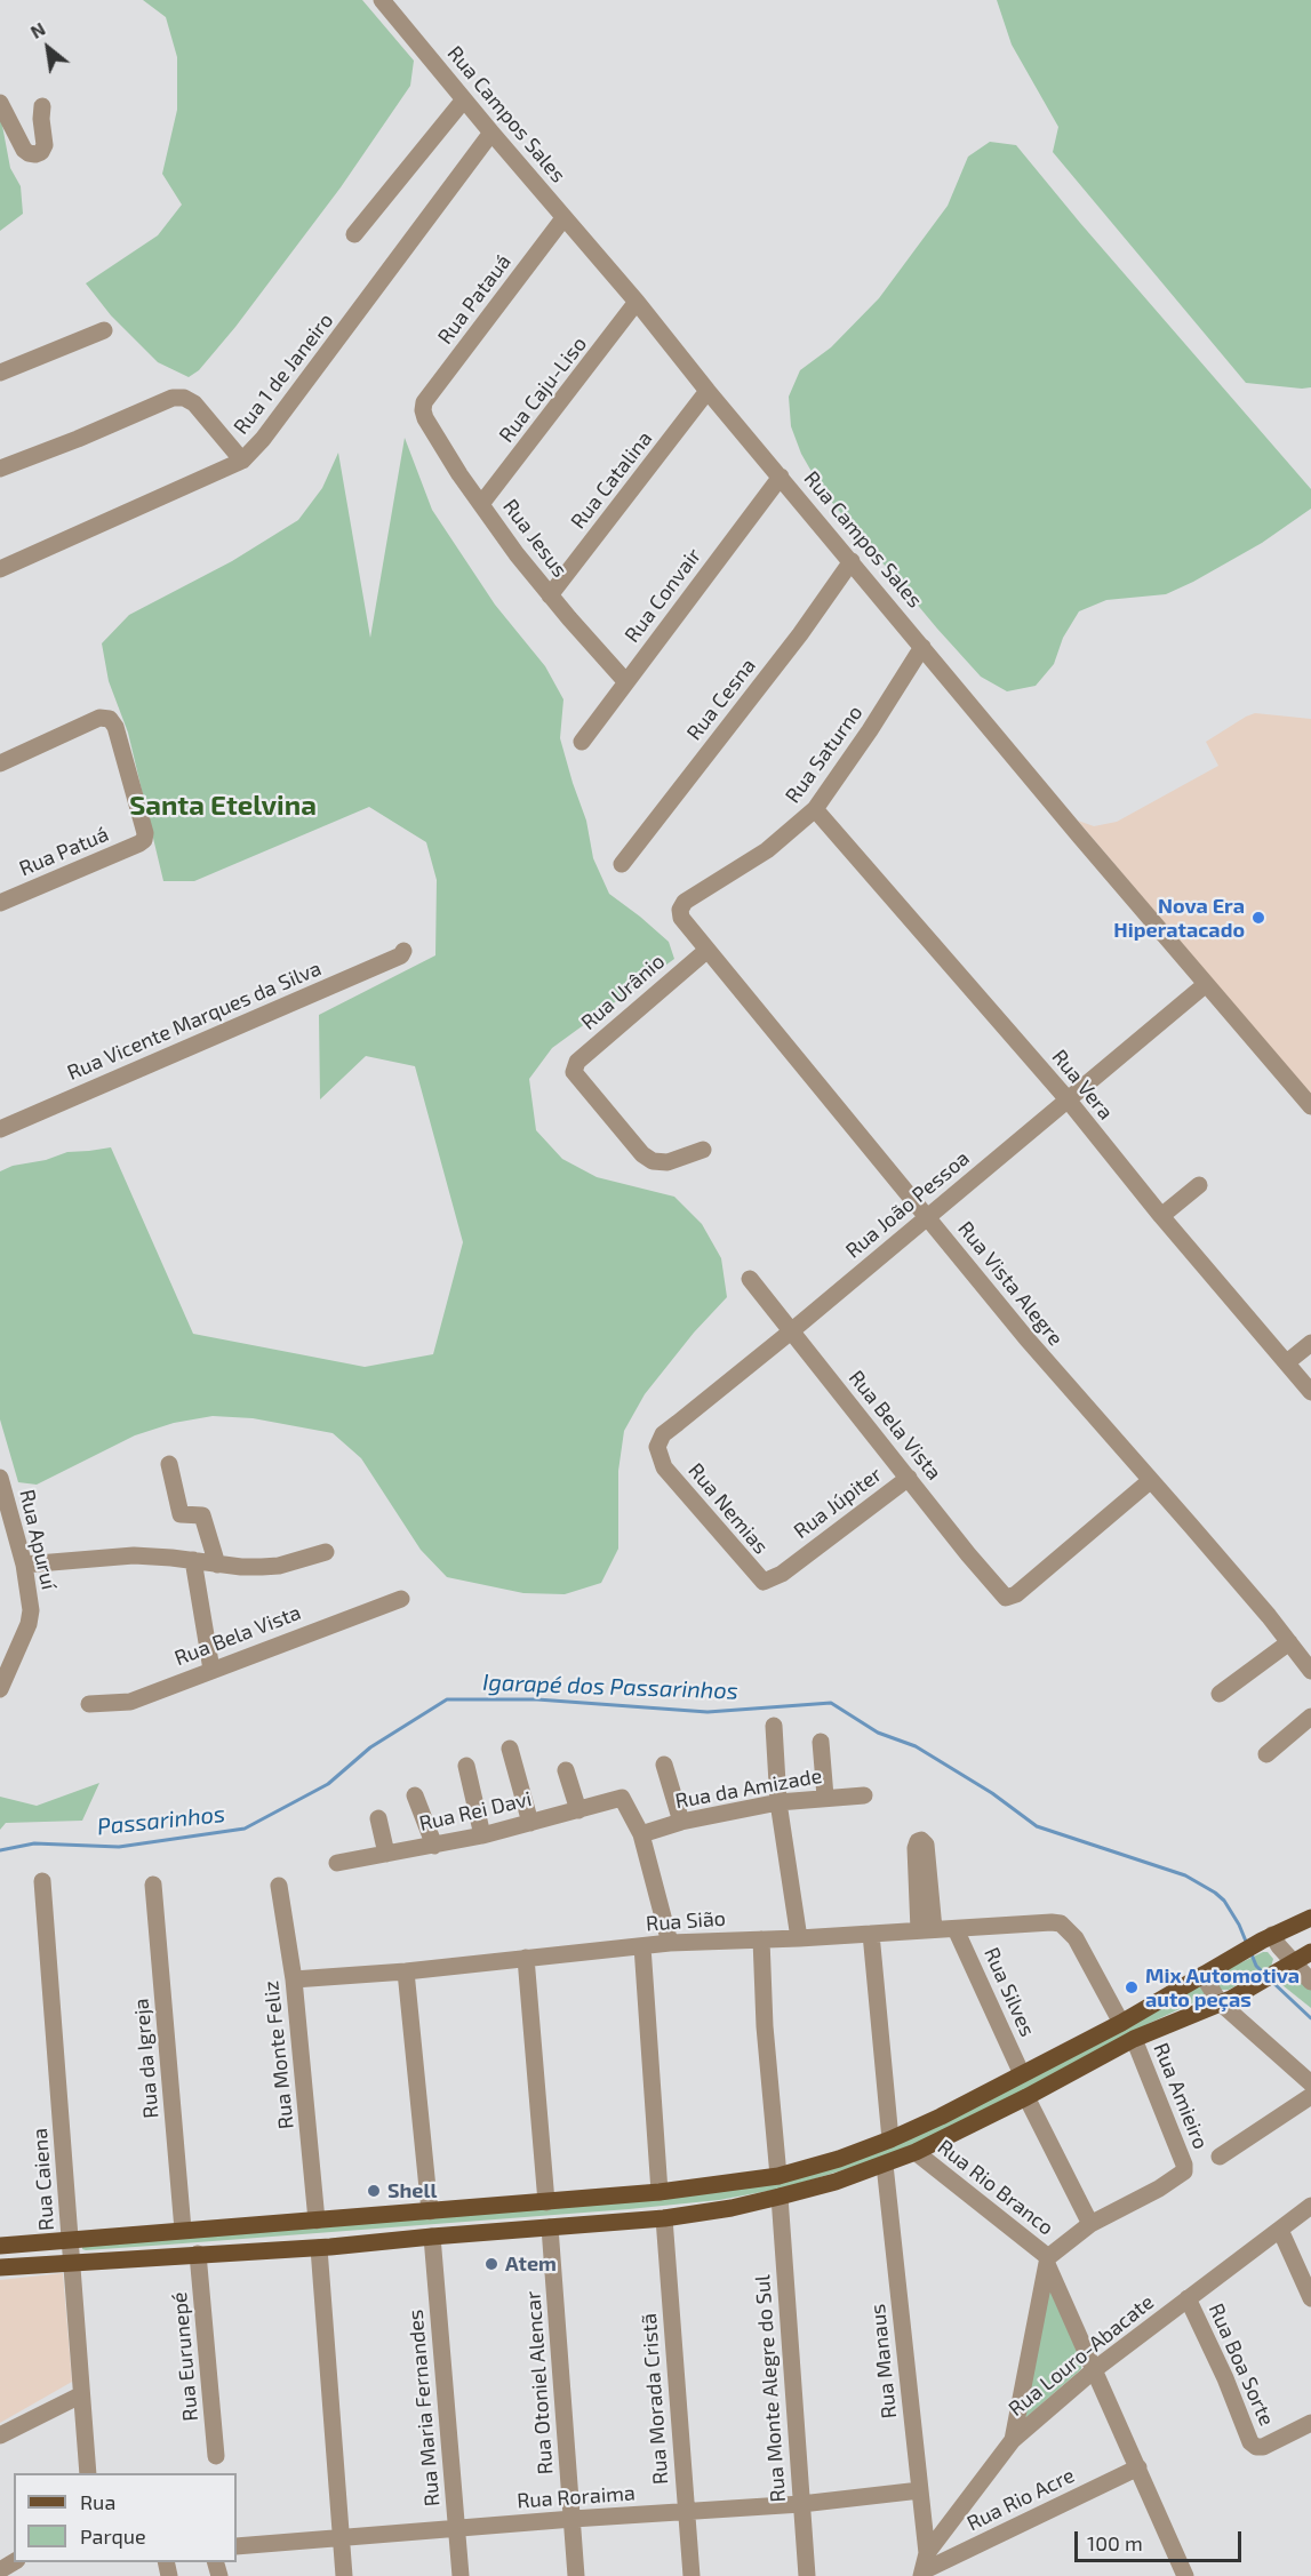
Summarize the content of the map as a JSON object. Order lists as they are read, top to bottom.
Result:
{
  "streets": {
    "street": [
      "Rua Campos Sales",
      "Rua Patauá",
      "Rua 1 de Janeiro",
      "Rua Caju-Liso",
      "Rua Catalina",
      "Rua Jesus",
      "Rua Convair",
      "Rua Cesna",
      "Rua Saturno",
      "Rua Patuá",
      "Rua Urânio",
      "Rua Vicente Marques da Silva",
      "Rua Vera",
      "Rua João Pessoa",
      "Rua Vista Alegre",
      "Rua Bela Vista",
      "Rua Júpiter",
      "Rua Nemias",
      "Rua Apuruí",
      "Rua da Amizade",
      "Rua Rei Davi",
      "Rua Sião",
      "Rua Silves",
      "Rua Monte Feliz",
      "Rua da Igreja",
      "Rua Amieiro",
      "Rua Caiena",
      "Rua Rio Branco",
      "Rua Louro-Abacate",
      "Rua Eurunepé",
      "Rua Manaus",
      "Rua Boa Sorte",
      "Rua Otoniel Alencar",
      "Rua Monte Alegre do Sul",
      "Rua Morada Cristã",
      "Rua Maria Fernandes",
      "Rua Roraima",
      "Rua Rio Acre"
    ]
  },
  "crossings": [
    ["Rua Campos Sales", "Rua Patauá"],
    ["Rua Campos Sales", "Rua 1 de Janeiro"],
    ["Rua Campos Sales", "Rua Caju-Liso"],
    ["Rua Campos Sales", "Rua Catalina"],
    ["Rua Campos Sales", "Rua Convair"],
    ["Rua Campos Sales", "Rua Cesna"],
    ["Rua Campos Sales", "Rua Saturno"],
    ["Rua Campos Sales", "Rua João Pessoa"],
    ["Rua Patauá", "Rua Jesus"],
    ["Rua Caju-Liso", "Rua Jesus"],
    ["Rua Catalina", "Rua Jesus"],
    ["Rua Jesus", "Rua Convair"],
    ["Rua Saturno", "Rua Vera"],
    ["Rua Saturno", "Rua Vista Alegre"],
    ["Rua Urânio", "Rua Vista Alegre"],
    ["Rua Vera", "Rua João Pessoa"],
    ["Rua João Pessoa", "Rua Vista Alegre"],
    ["Rua João Pessoa", "Rua Bela Vista"],
    ["Rua João Pessoa", "Rua Nemias"],
    ["Rua Vista Alegre", "Rua Bela Vista"],
    ["Rua Bela Vista", "Rua Júpiter"],
    ["Rua Júpiter", "Rua Nemias"],
    ["Rua da Amizade", "Rua Rei Davi"],
    ["Rua Sião", "Rua Silves"],
    ["Rua Sião", "Rua Monte Feliz"],
    ["Rua Louro-Abacate", "Rua Manaus"],
    ["Rua Louro-Abacate", "Rua Boa Sorte"],
    ["Rua Louro-Abacate", "Rua Rio Acre"],
    ["Rua Manaus", "Rua Roraima"],
    ["Rua Otoniel Alencar", "Rua Roraima"],
    ["Rua Monte Alegre do Sul", "Rua Roraima"],
    ["Rua Morada Cristã", "Rua Roraima"],
    ["Rua Maria Fernandes", "Rua Roraima"]
  ],
  "districts": ["Santa Etelvina"],
  "water": ["Igarapé dos Passarinhos", "Passarinhos"],
  "places": [
    "Nova Era Hiperatacado",
    "Mix Automotiva auto peças",
    "Shell",
    "Atem"
  ],
  "legend": ["Rua", "Parque"],
  "scale_bar": "100 m",
  "north": "top left"
}
